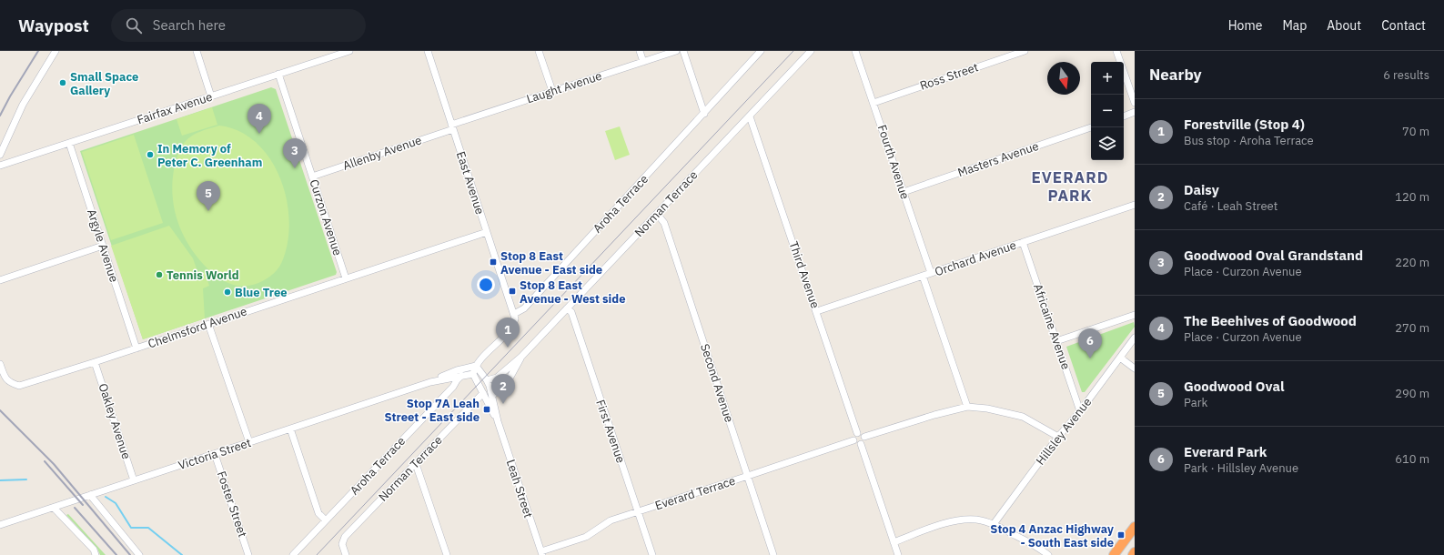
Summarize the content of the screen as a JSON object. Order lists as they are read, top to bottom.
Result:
{
  "streets": {
    "street": [
      "Ross Street",
      "Laught Avenue",
      "Fairfax Avenue",
      "Allenby Avenue",
      "Masters Avenue",
      "Fourth Avenue",
      "East Avenue",
      "Aroha Terrace",
      "Norman Terrace",
      "Curzon Avenue",
      "Argyle Avenue",
      "Orchard Avenue",
      "Third Avenue",
      "Africaine Avenue",
      "Chelmsford Avenue",
      "Second Avenue",
      "Oakley Avenue",
      "First Avenue",
      "Hillsley Avenue",
      "Victoria Street",
      "Leah Street",
      "Everard Terrace",
      "Foster Street"
    ]
  },
  "crossings": [
    ["Ross Street", "Fourth Avenue"],
    ["Laught Avenue", "Allenby Avenue"],
    ["Laught Avenue", "East Avenue"],
    ["Fairfax Avenue", "Curzon Avenue"],
    ["Fairfax Avenue", "Argyle Avenue"],
    ["Allenby Avenue", "East Avenue"],
    ["Allenby Avenue", "Curzon Avenue"],
    ["Masters Avenue", "Fourth Avenue"],
    ["Fourth Avenue", "Orchard Avenue"],
    ["East Avenue", "Aroha Terrace"],
    ["East Avenue", "Chelmsford Avenue"],
    ["Aroha Terrace", "Victoria Street"],
    ["Norman Terrace", "Third Avenue"],
    ["Norman Terrace", "Second Avenue"],
    ["Norman Terrace", "First Avenue"],
    ["Norman Terrace", "Leah Street"],
    ["Curzon Avenue", "Chelmsford Avenue"],
    ["Argyle Avenue", "Chelmsford Avenue"],
    ["Orchard Avenue", "Third Avenue"],
    ["Orchard Avenue", "Africaine Avenue"],
    ["Third Avenue", "Everard Terrace"],
    ["Africaine Avenue", "Hillsley Avenue"],
    ["Chelmsford Avenue", "Oakley Avenue"],
    ["Second Avenue", "Everard Terrace"],
    ["Oakley Avenue", "Victoria Street"],
    ["First Avenue", "Everard Terrace"],
    ["Victoria Street", "Leah Street"],
    ["Victoria Street", "Foster Street"],
    ["Leah Street", "Everard Terrace"]
  ],
  "districts": ["EVERARD PARK"],
  "places": {
    "other": [
      "Small Space Gallery",
      "In Memory of Peter C. Greenham",
      "Tennis World",
      "Blue Tree"
    ],
    "transit": [
      "Stop 8 East Avenue - East side",
      "Stop 8 East Avenue - West side",
      "Stop 7A Leah Street - East side",
      "Stop 4 Anzac Highway - South East side"
    ]
  },
  "north": "bottom",
  "page": {
    "header": "Waypost",
    "search": "Search here",
    "nav": [
      "Home",
      "Map",
      "About",
      "Contact"
    ],
    "heading": ["Nearby", "6 results"],
    "map_buttons": ["+", "−"],
    "list": [
      {
        "mark": "1",
        "name": "Forestville (Stop 4)",
        "note": "Bus stop · Aroha Terrace",
        "value": "70 m"
      },
      {
        "mark": "2",
        "name": "Daisy",
        "note": "Café · Leah Street",
        "value": "120 m"
      },
      {
        "mark": "3",
        "name": "Goodwood Oval Grandstand",
        "note": "Place · Curzon Avenue",
        "value": "220 m"
      },
      {
        "mark": "4",
        "name": "The Beehives of Goodwood",
        "note": "Place · Curzon Avenue",
        "value": "270 m"
      },
      {
        "mark": "5",
        "name": "Goodwood Oval",
        "note": "Park",
        "value": "290 m"
      },
      {
        "mark": "6",
        "name": "Everard Park",
        "note": "Park · Hillsley Avenue",
        "value": "610 m"
      }
    ],
    "pins": [
      "4",
      "3",
      "5",
      "1",
      "6",
      "2"
    ]
  }
}
